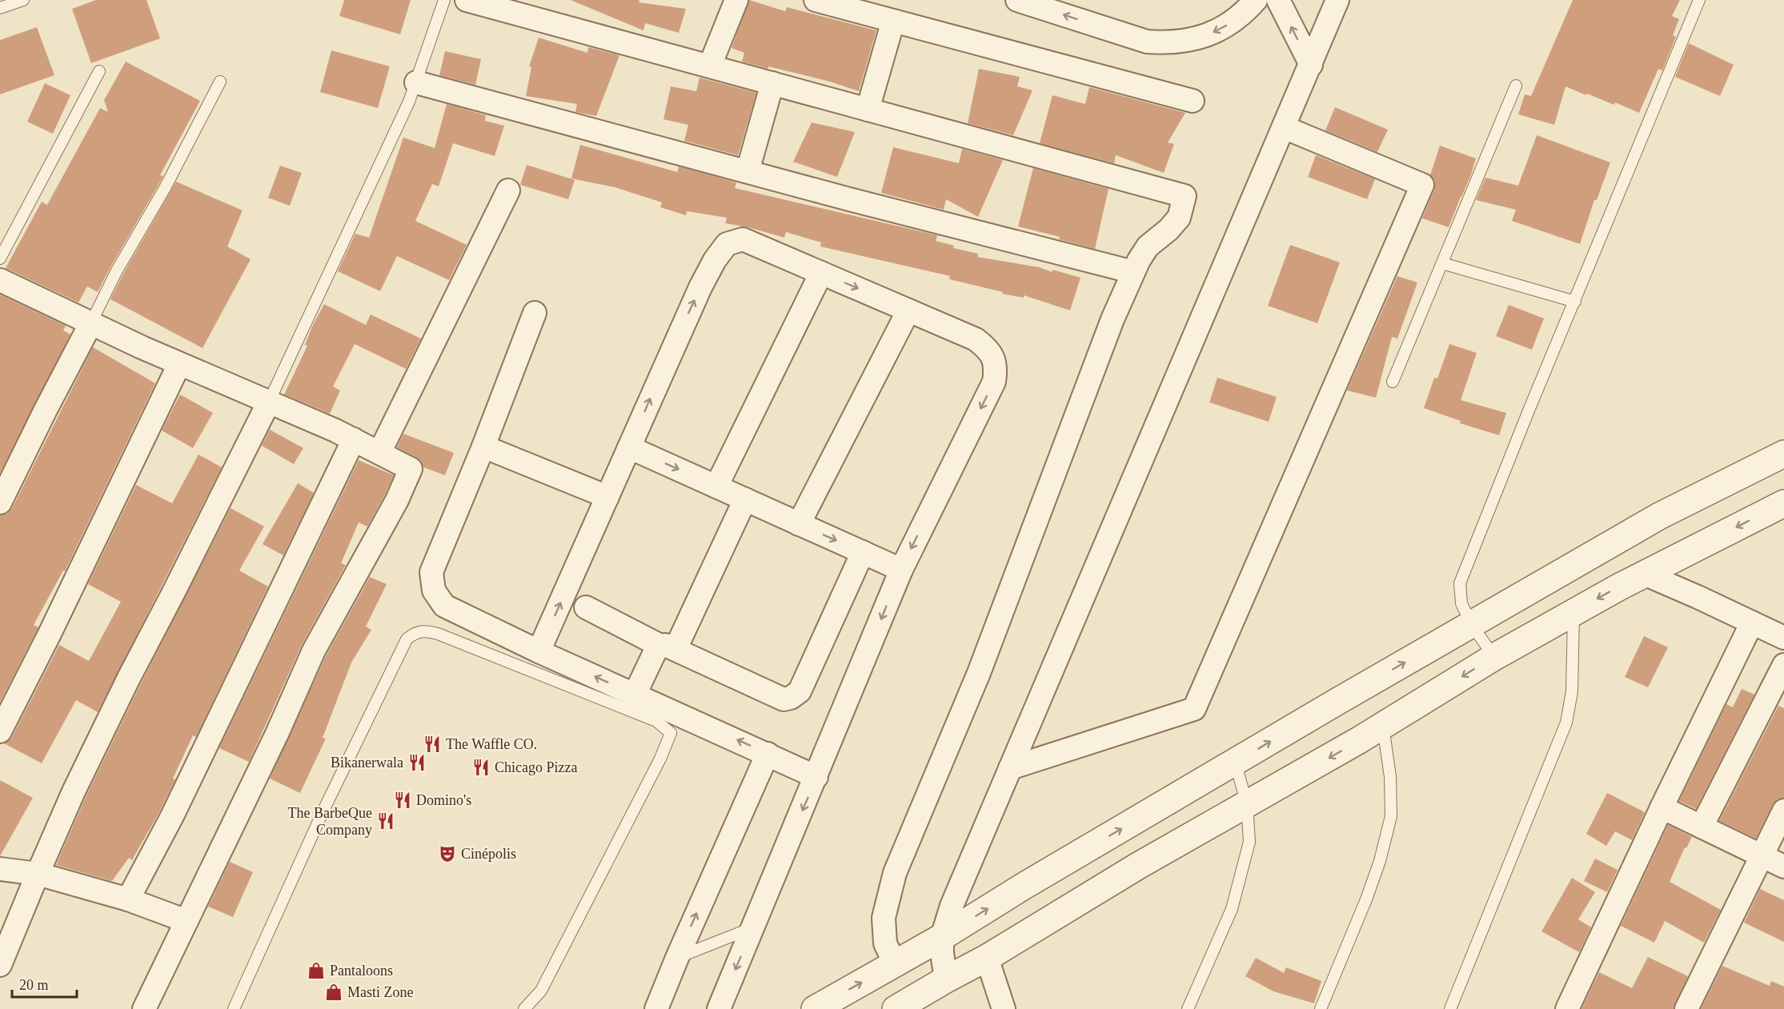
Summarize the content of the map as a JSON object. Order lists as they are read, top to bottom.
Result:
{
  "places": {
    "restaurant": [
      "The Waffle CO.",
      "Bikanerwala",
      "Chicago Pizza",
      "Domino's",
      "The BarbeQue Company"
    ],
    "theatre": ["Cinépolis"],
    "shop": ["Pantaloons", "Masti Zone"]
  },
  "scale_bar": "20 m"
}
